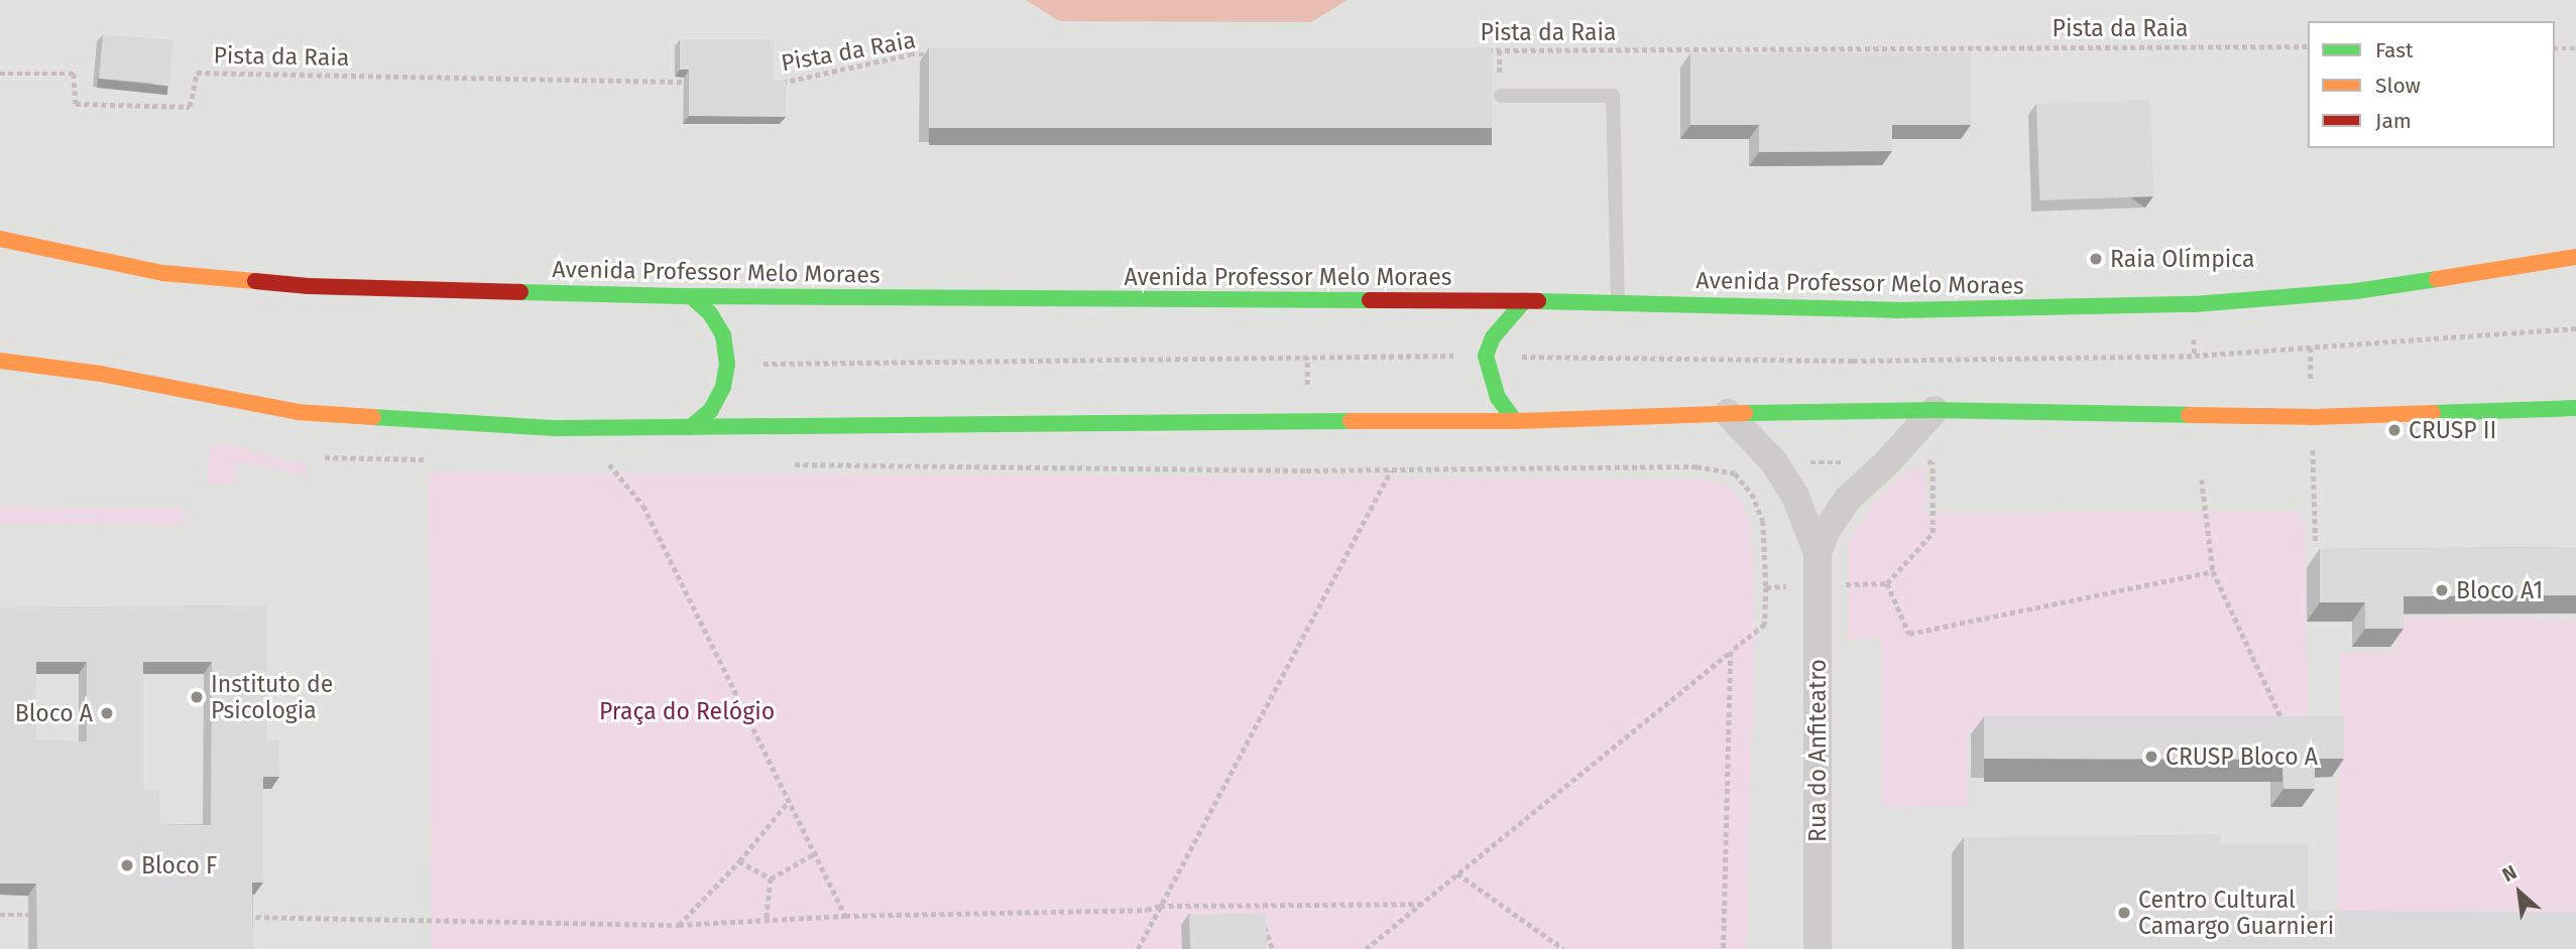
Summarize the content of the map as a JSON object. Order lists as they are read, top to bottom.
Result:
{
  "streets": {
    "street": ["Avenida Professor Melo Moraes", "Rua do Anfiteatro"],
    "path": ["Pista da Raia"]
  },
  "parks": ["Praça do Relógio"],
  "places": [
    "Raia Olímpica",
    "CRUSP II",
    "Bloco A1",
    "Instituto de Psicologia",
    "Bloco A",
    "CRUSP Bloco A",
    "Bloco F",
    "Centro Cultural Camargo Guarnieri"
  ],
  "legend": ["Fast", "Slow", "Jam"],
  "north": "top left"
}
